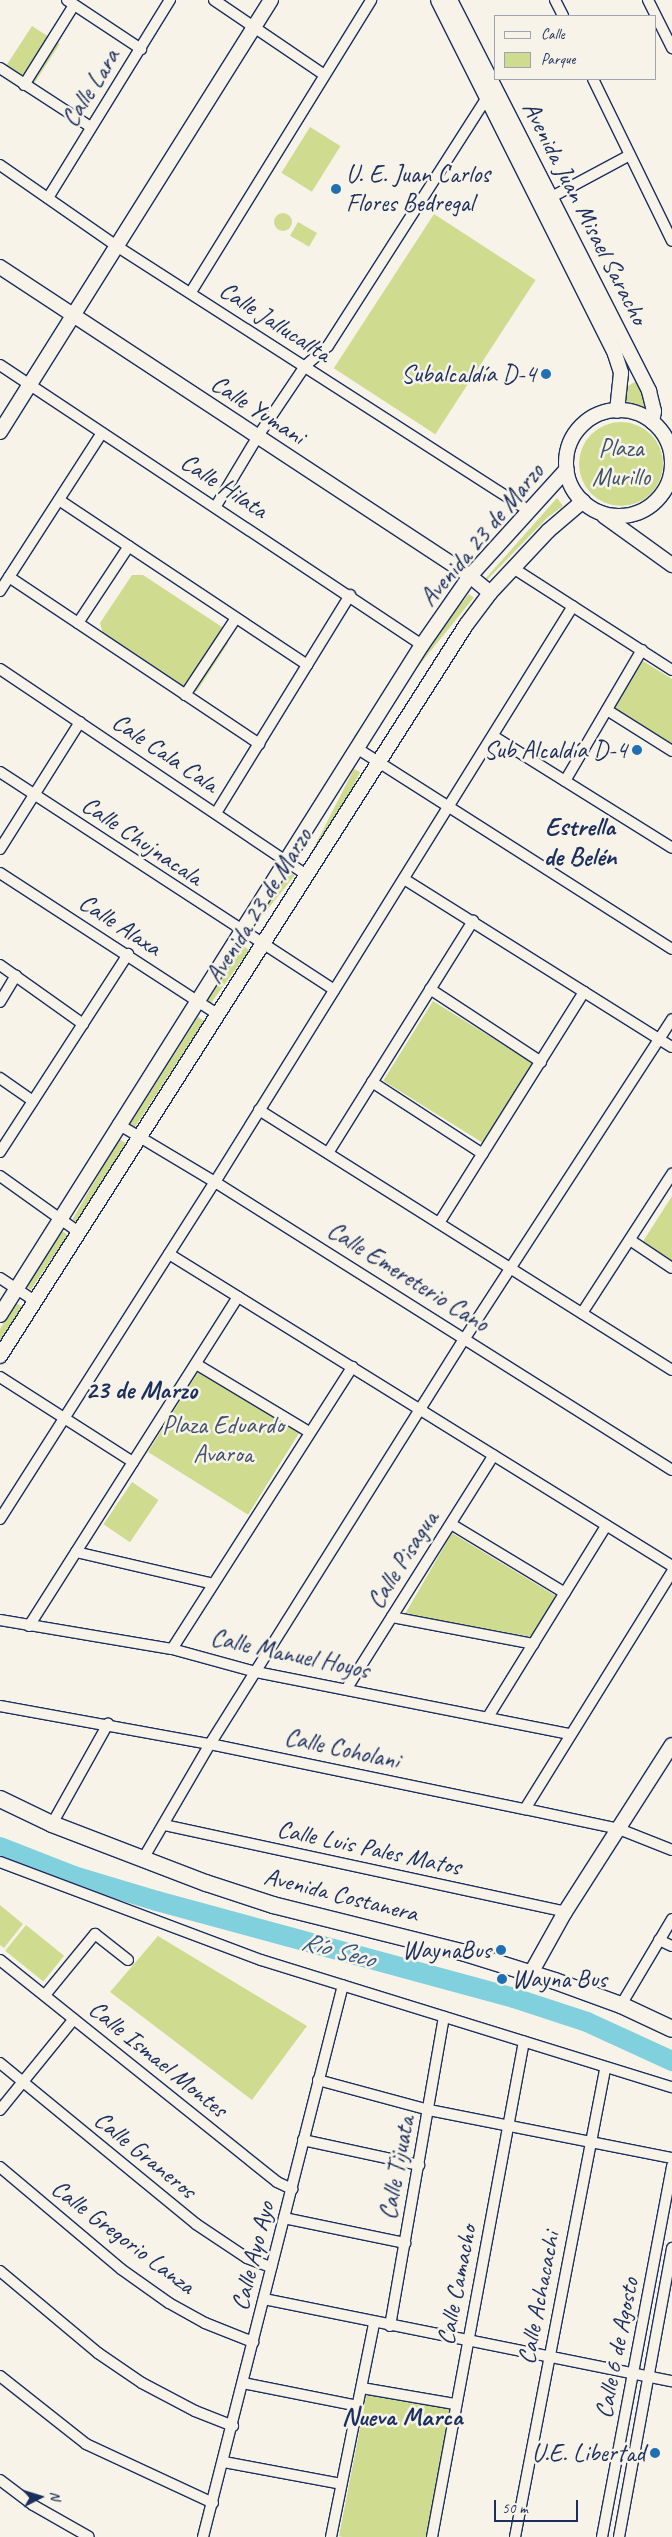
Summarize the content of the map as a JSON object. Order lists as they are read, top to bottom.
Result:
{
  "streets": {
    "main road": ["Avenida Costanera"],
    "street": [
      "Calle Lara",
      "Avenida Juan Misael Saracho",
      "Calle Jallucallta",
      "Calle Yumani",
      "Calle Hilata",
      "Avenida 23 de Marzo",
      "Cale Cala Cala",
      "Calle Chujnacala",
      "Calle Alaxa",
      "Calle Emereterio Cano",
      "Calle Pisagua",
      "Calle Manuel Hoyos",
      "Calle Coholani",
      "Calle Luis Pales Matos",
      "Calle Ismael Montes",
      "Calle Graneros",
      "Calle Tijuata",
      "Calle Gregorio Lanza",
      "Calle Ayo Ayo",
      "Calle Camacho",
      "Calle Achacachi",
      "Calle 6 de Agosto"
    ]
  },
  "crossings": [
    ["Calle Lara", "Calle Jallucallta"],
    ["Avenida Juan Misael Saracho", "Avenida 23 de Marzo"],
    ["Calle Jallucallta", "Avenida 23 de Marzo"],
    ["Calle Yumani", "Avenida 23 de Marzo"],
    ["Calle Hilata", "Avenida 23 de Marzo"],
    ["Avenida 23 de Marzo", "Cale Cala Cala"],
    ["Avenida 23 de Marzo", "Calle Chujnacala"],
    ["Avenida 23 de Marzo", "Calle Alaxa"],
    ["Avenida 23 de Marzo", "Calle Emereterio Cano"],
    ["Calle Pisagua", "Calle Manuel Hoyos"],
    ["Calle Ismael Montes", "Calle Ayo Ayo"],
    ["Calle Graneros", "Calle Ayo Ayo"],
    ["Calle Gregorio Lanza", "Calle Ayo Ayo"]
  ],
  "districts": ["Estrella de Belén", "23 de Marzo", "Nueva Marca"],
  "water": ["Río Seco"],
  "parks": ["Plaza Murillo", "Plaza Eduardo Avaroa"],
  "places": [
    "U. E. Juan Carlos Flores Bedregal",
    "Subalcaldía D-4",
    "Sub Alcaldía D-4",
    "WaynaBus",
    "Wayna Bus",
    "U.E. Libertad"
  ],
  "legend": ["Calle", "Parque"],
  "scale_bar": "50 m",
  "north": "right"
}
